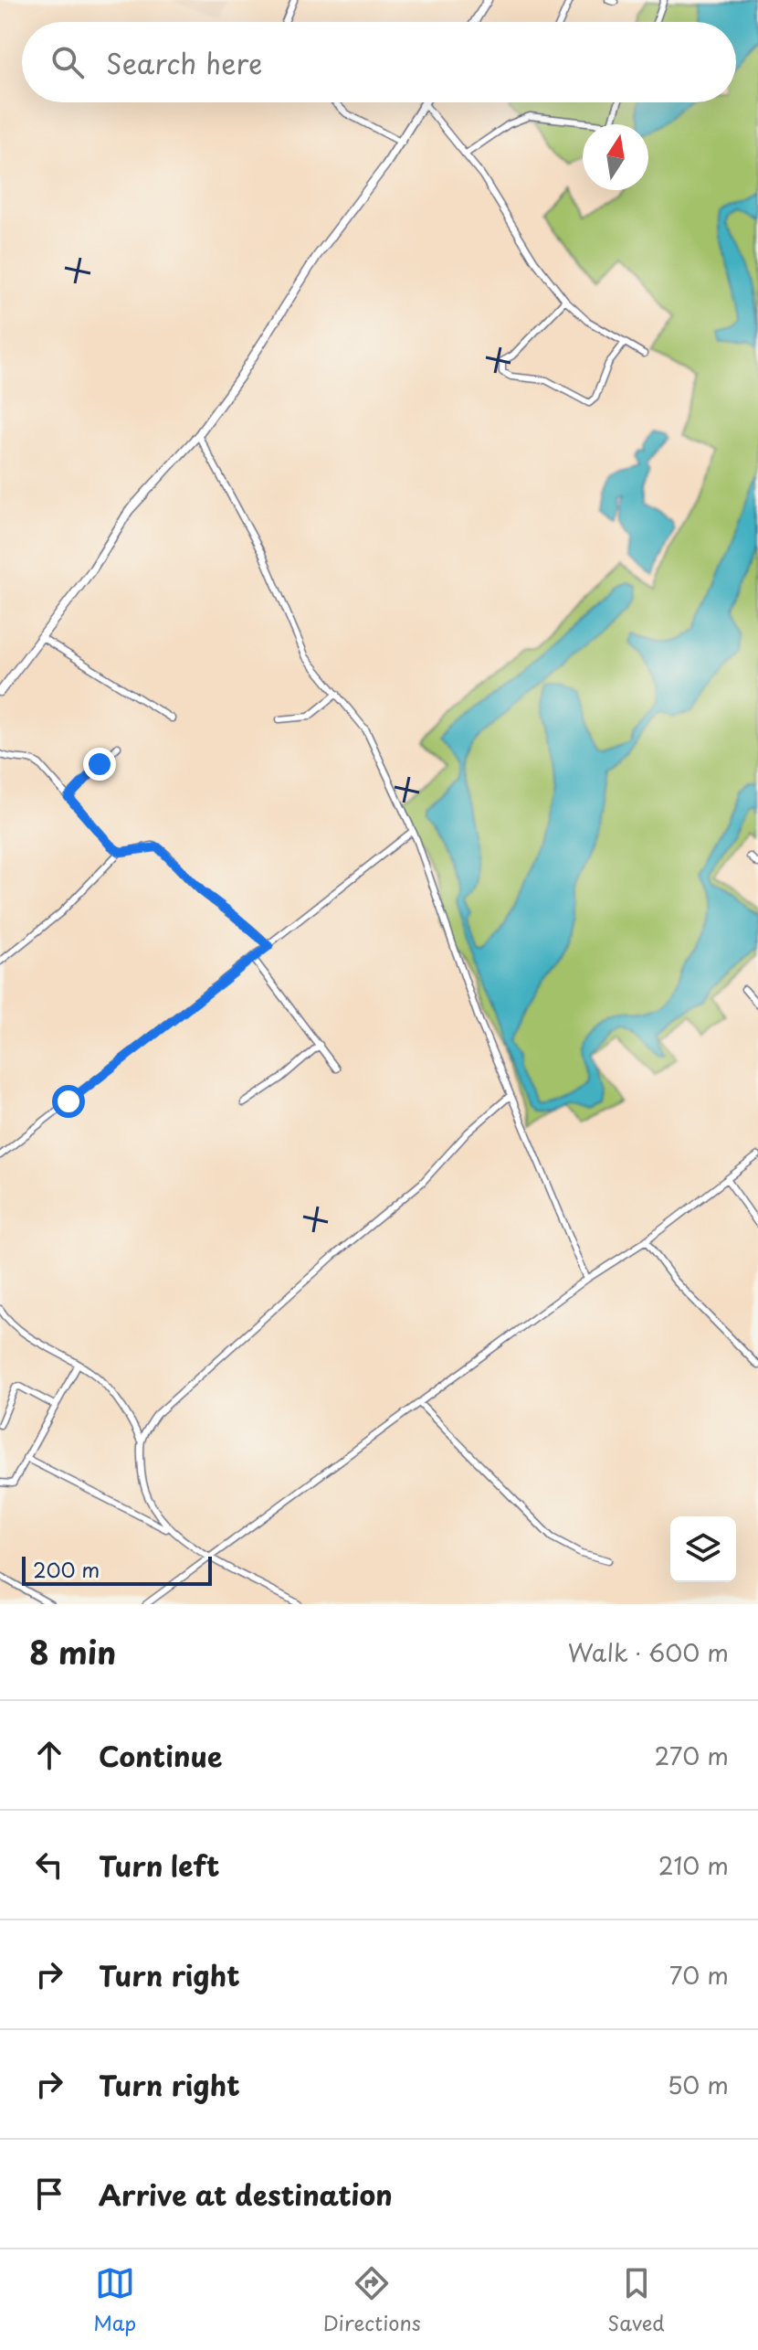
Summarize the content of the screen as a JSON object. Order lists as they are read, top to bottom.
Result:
{
  "scale_bar": "200 m",
  "north": "top",
  "page": {
    "search": "Search here",
    "scale": "200 m",
    "heading": ["8 min", "Walk · 600 m"],
    "list": [
      ["Continue", "270 m"],
      ["Turn left", "210 m"],
      ["Turn right", "70 m"],
      ["Turn right", "50 m"],
      "Arrive at destination"
    ],
    "nav": ["Map", "Directions", "Saved"]
  }
}
